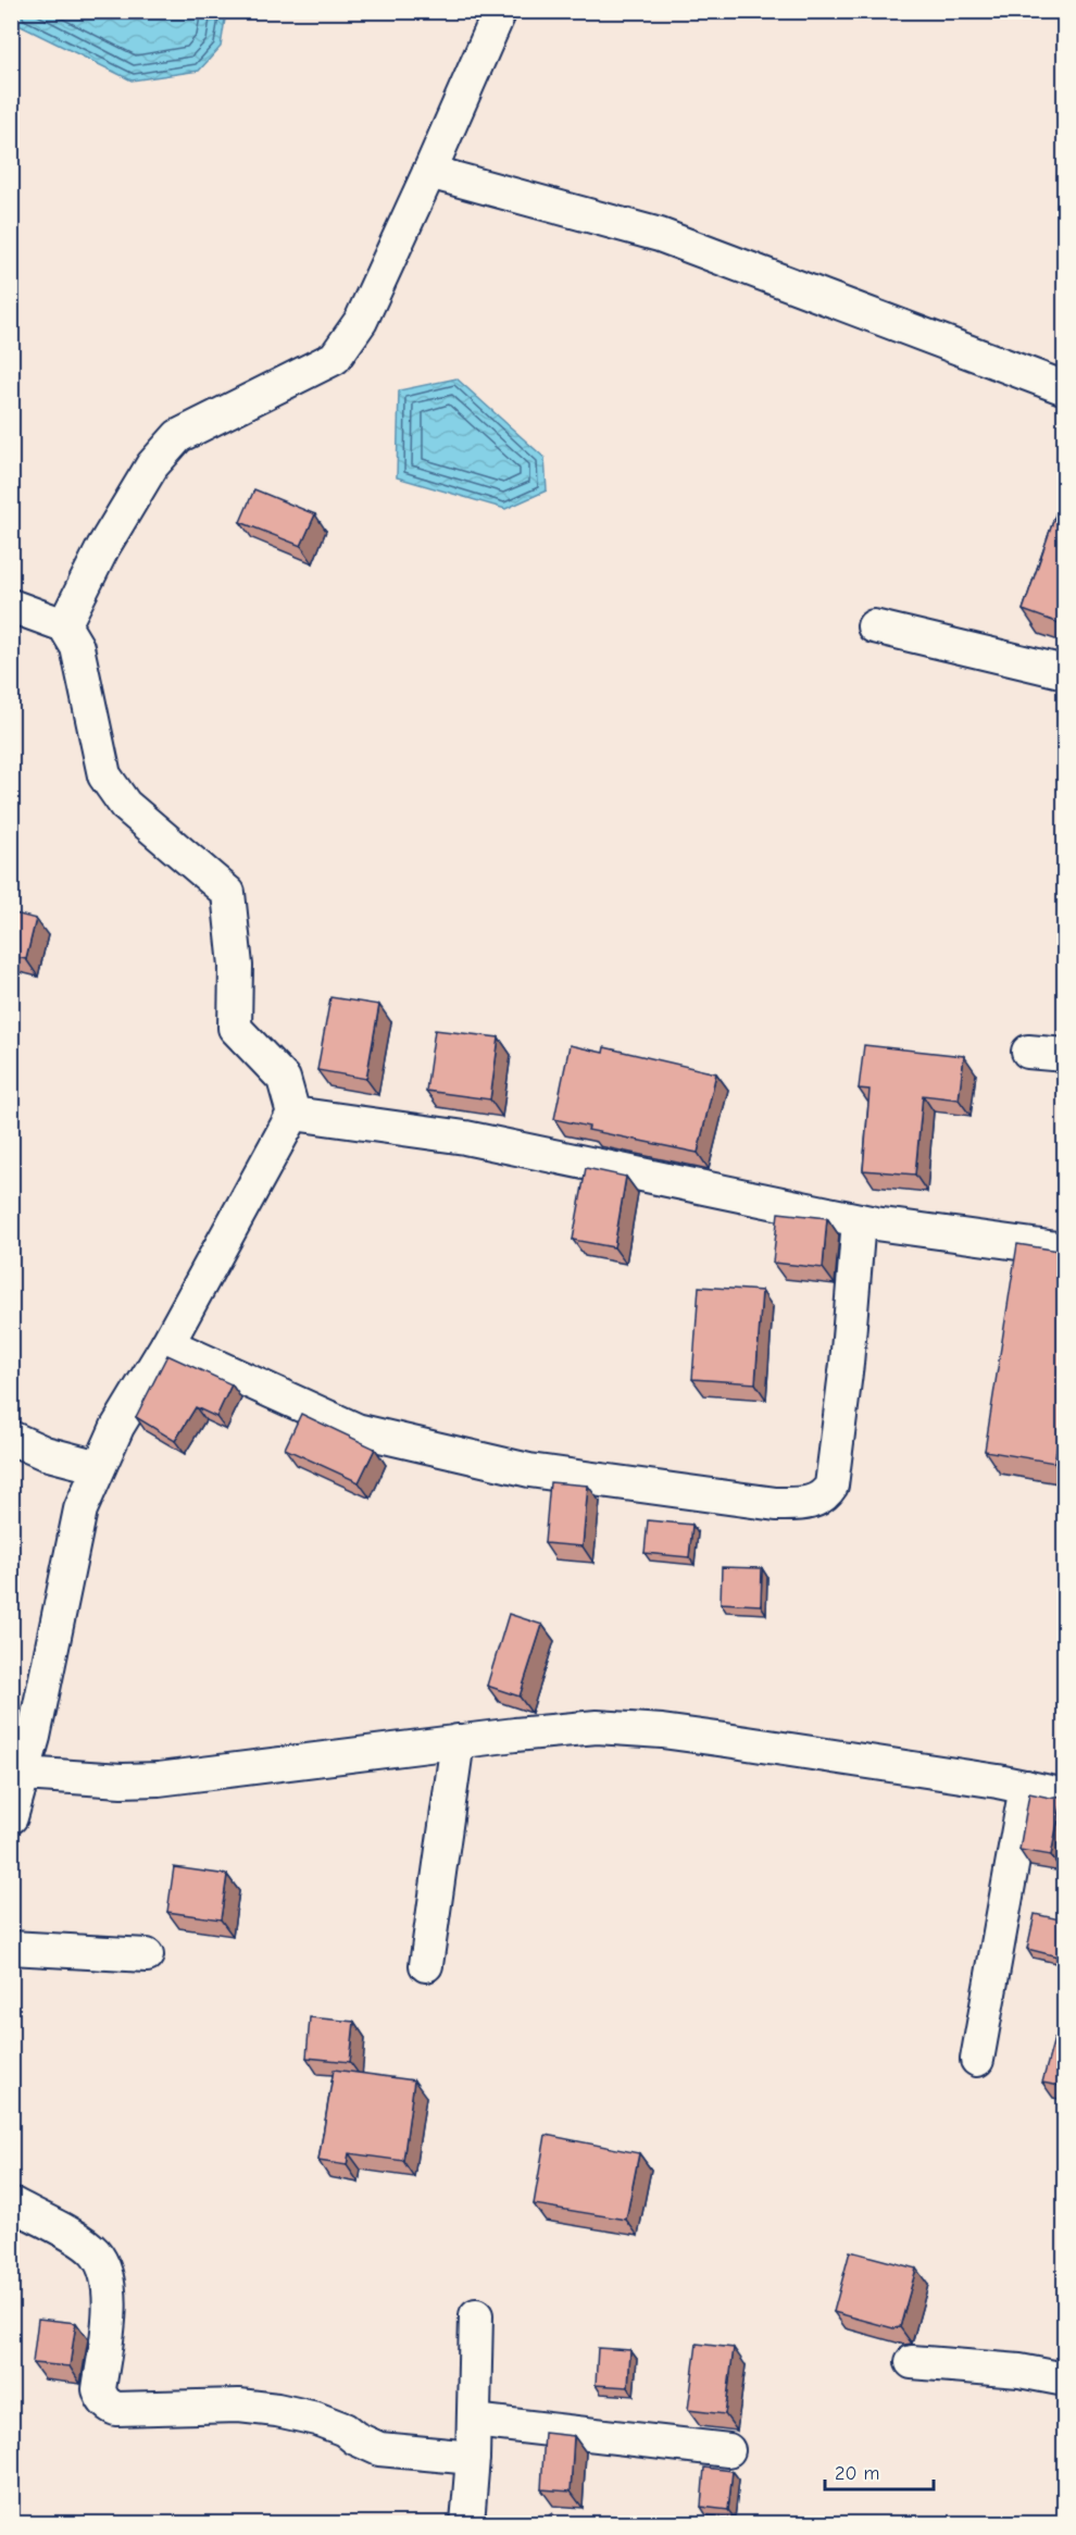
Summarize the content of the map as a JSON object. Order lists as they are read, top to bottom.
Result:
{
  "scale_bar": "20 m"
}
